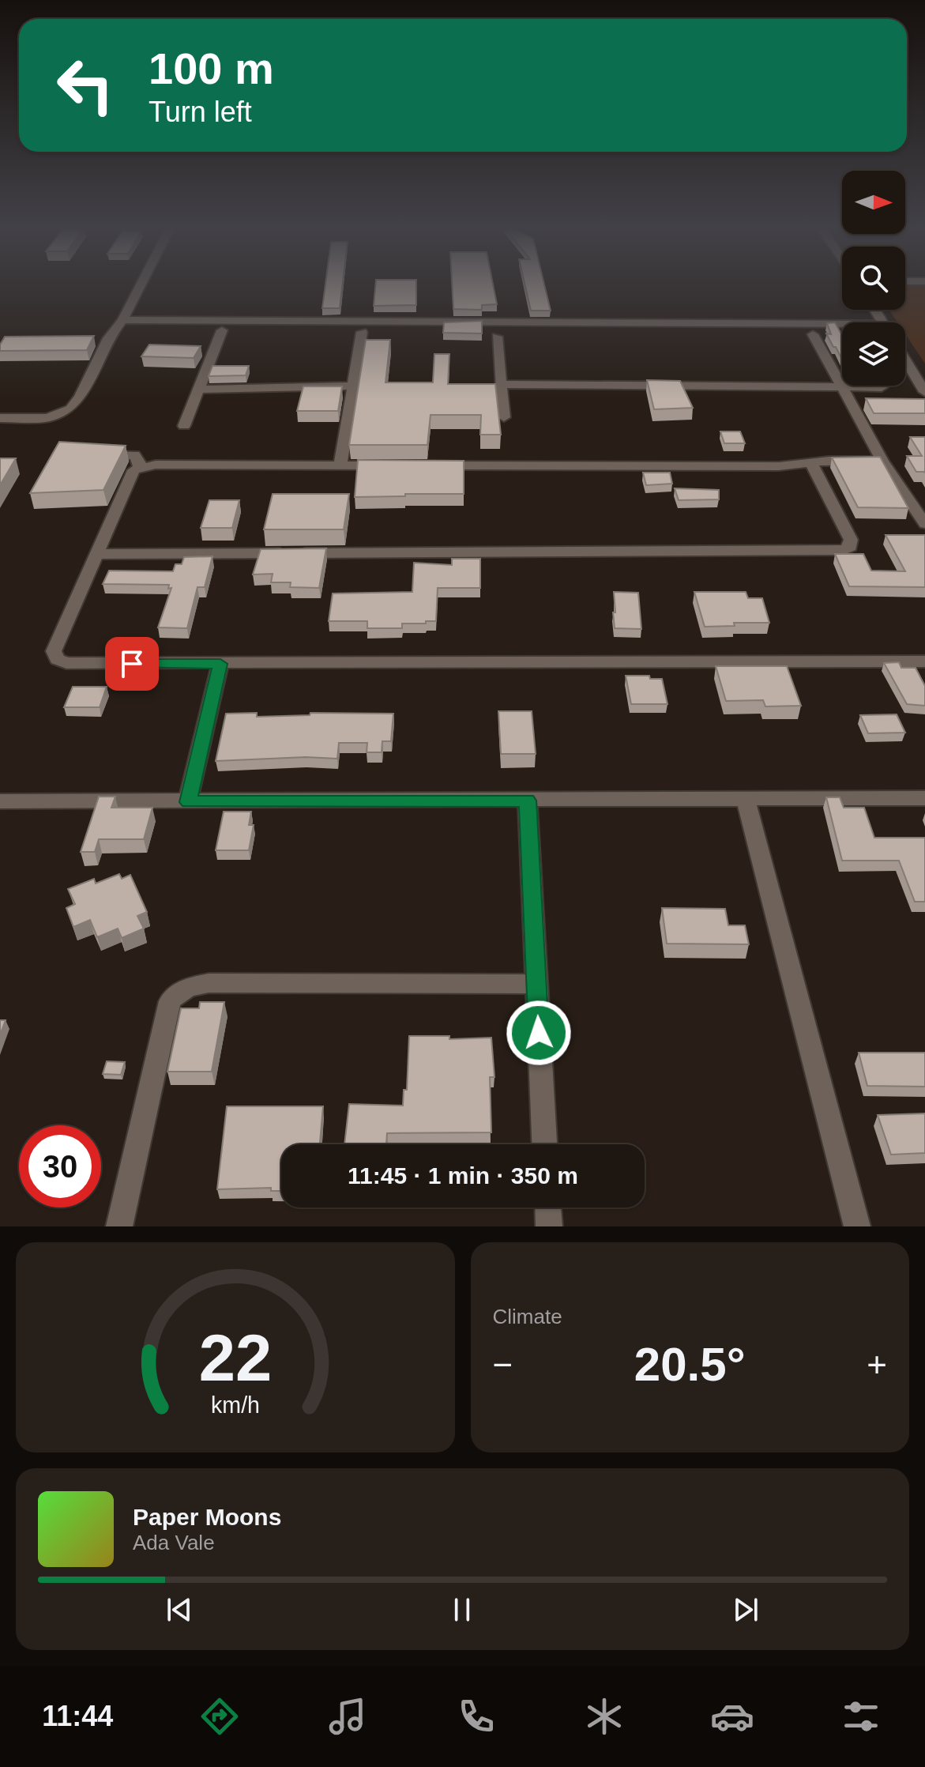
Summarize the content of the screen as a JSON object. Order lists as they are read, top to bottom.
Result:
{
  "north": "right",
  "page": {
    "turn": ["100 m", "Turn left"],
    "limit": "30",
    "trip": "11:45 · 1 min · 350 m",
    "tile": "Climate",
    "heat": ["−", "20.5°", "+"],
    "song": ["Paper Moons", "Ada Vale"],
    "tabs": "11:44",
    "gauge": ["22", "km/h"]
  }
}
